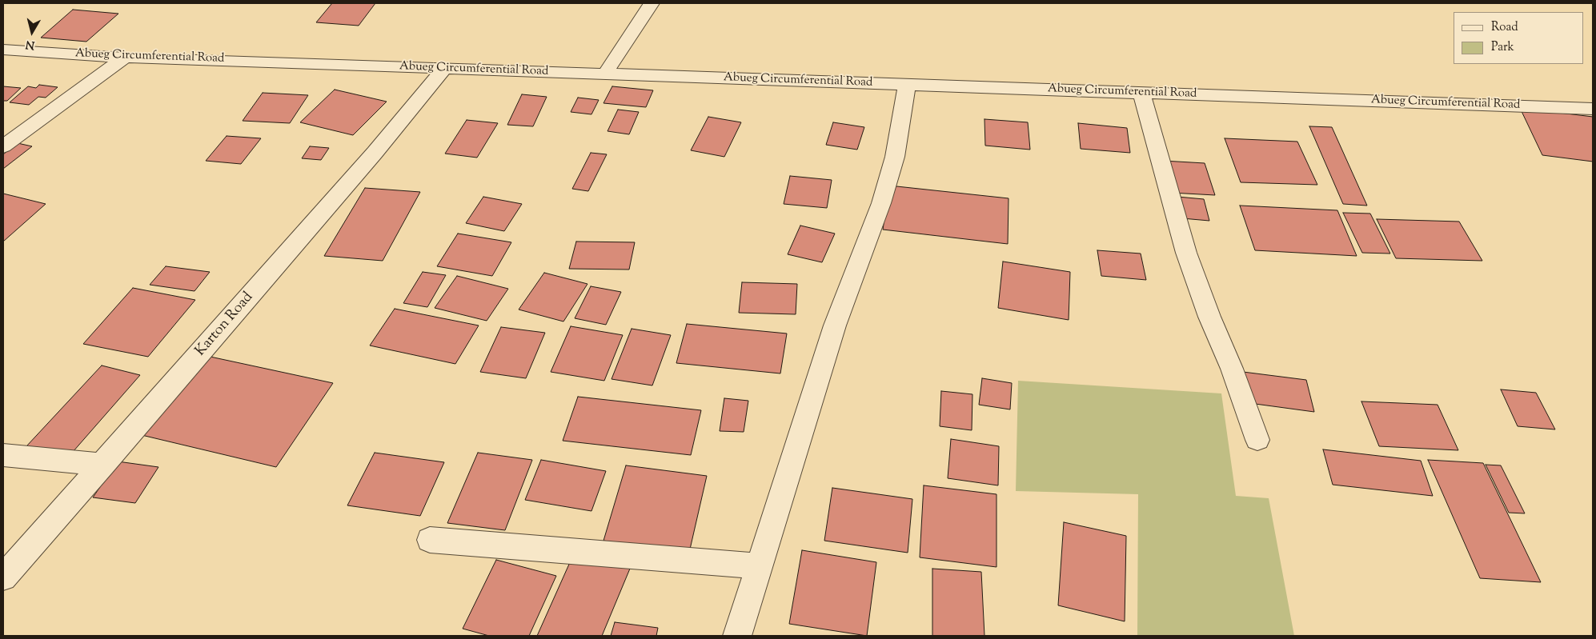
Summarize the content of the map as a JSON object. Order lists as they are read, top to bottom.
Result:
{
  "streets": {
    "street": ["Abueg Circumferential Road", "Karton Road"]
  },
  "crossings": [
    ["Abueg Circumferential Road", "Karton Road"]
  ],
  "legend": ["Road", "Park"],
  "north": "bottom"
}
